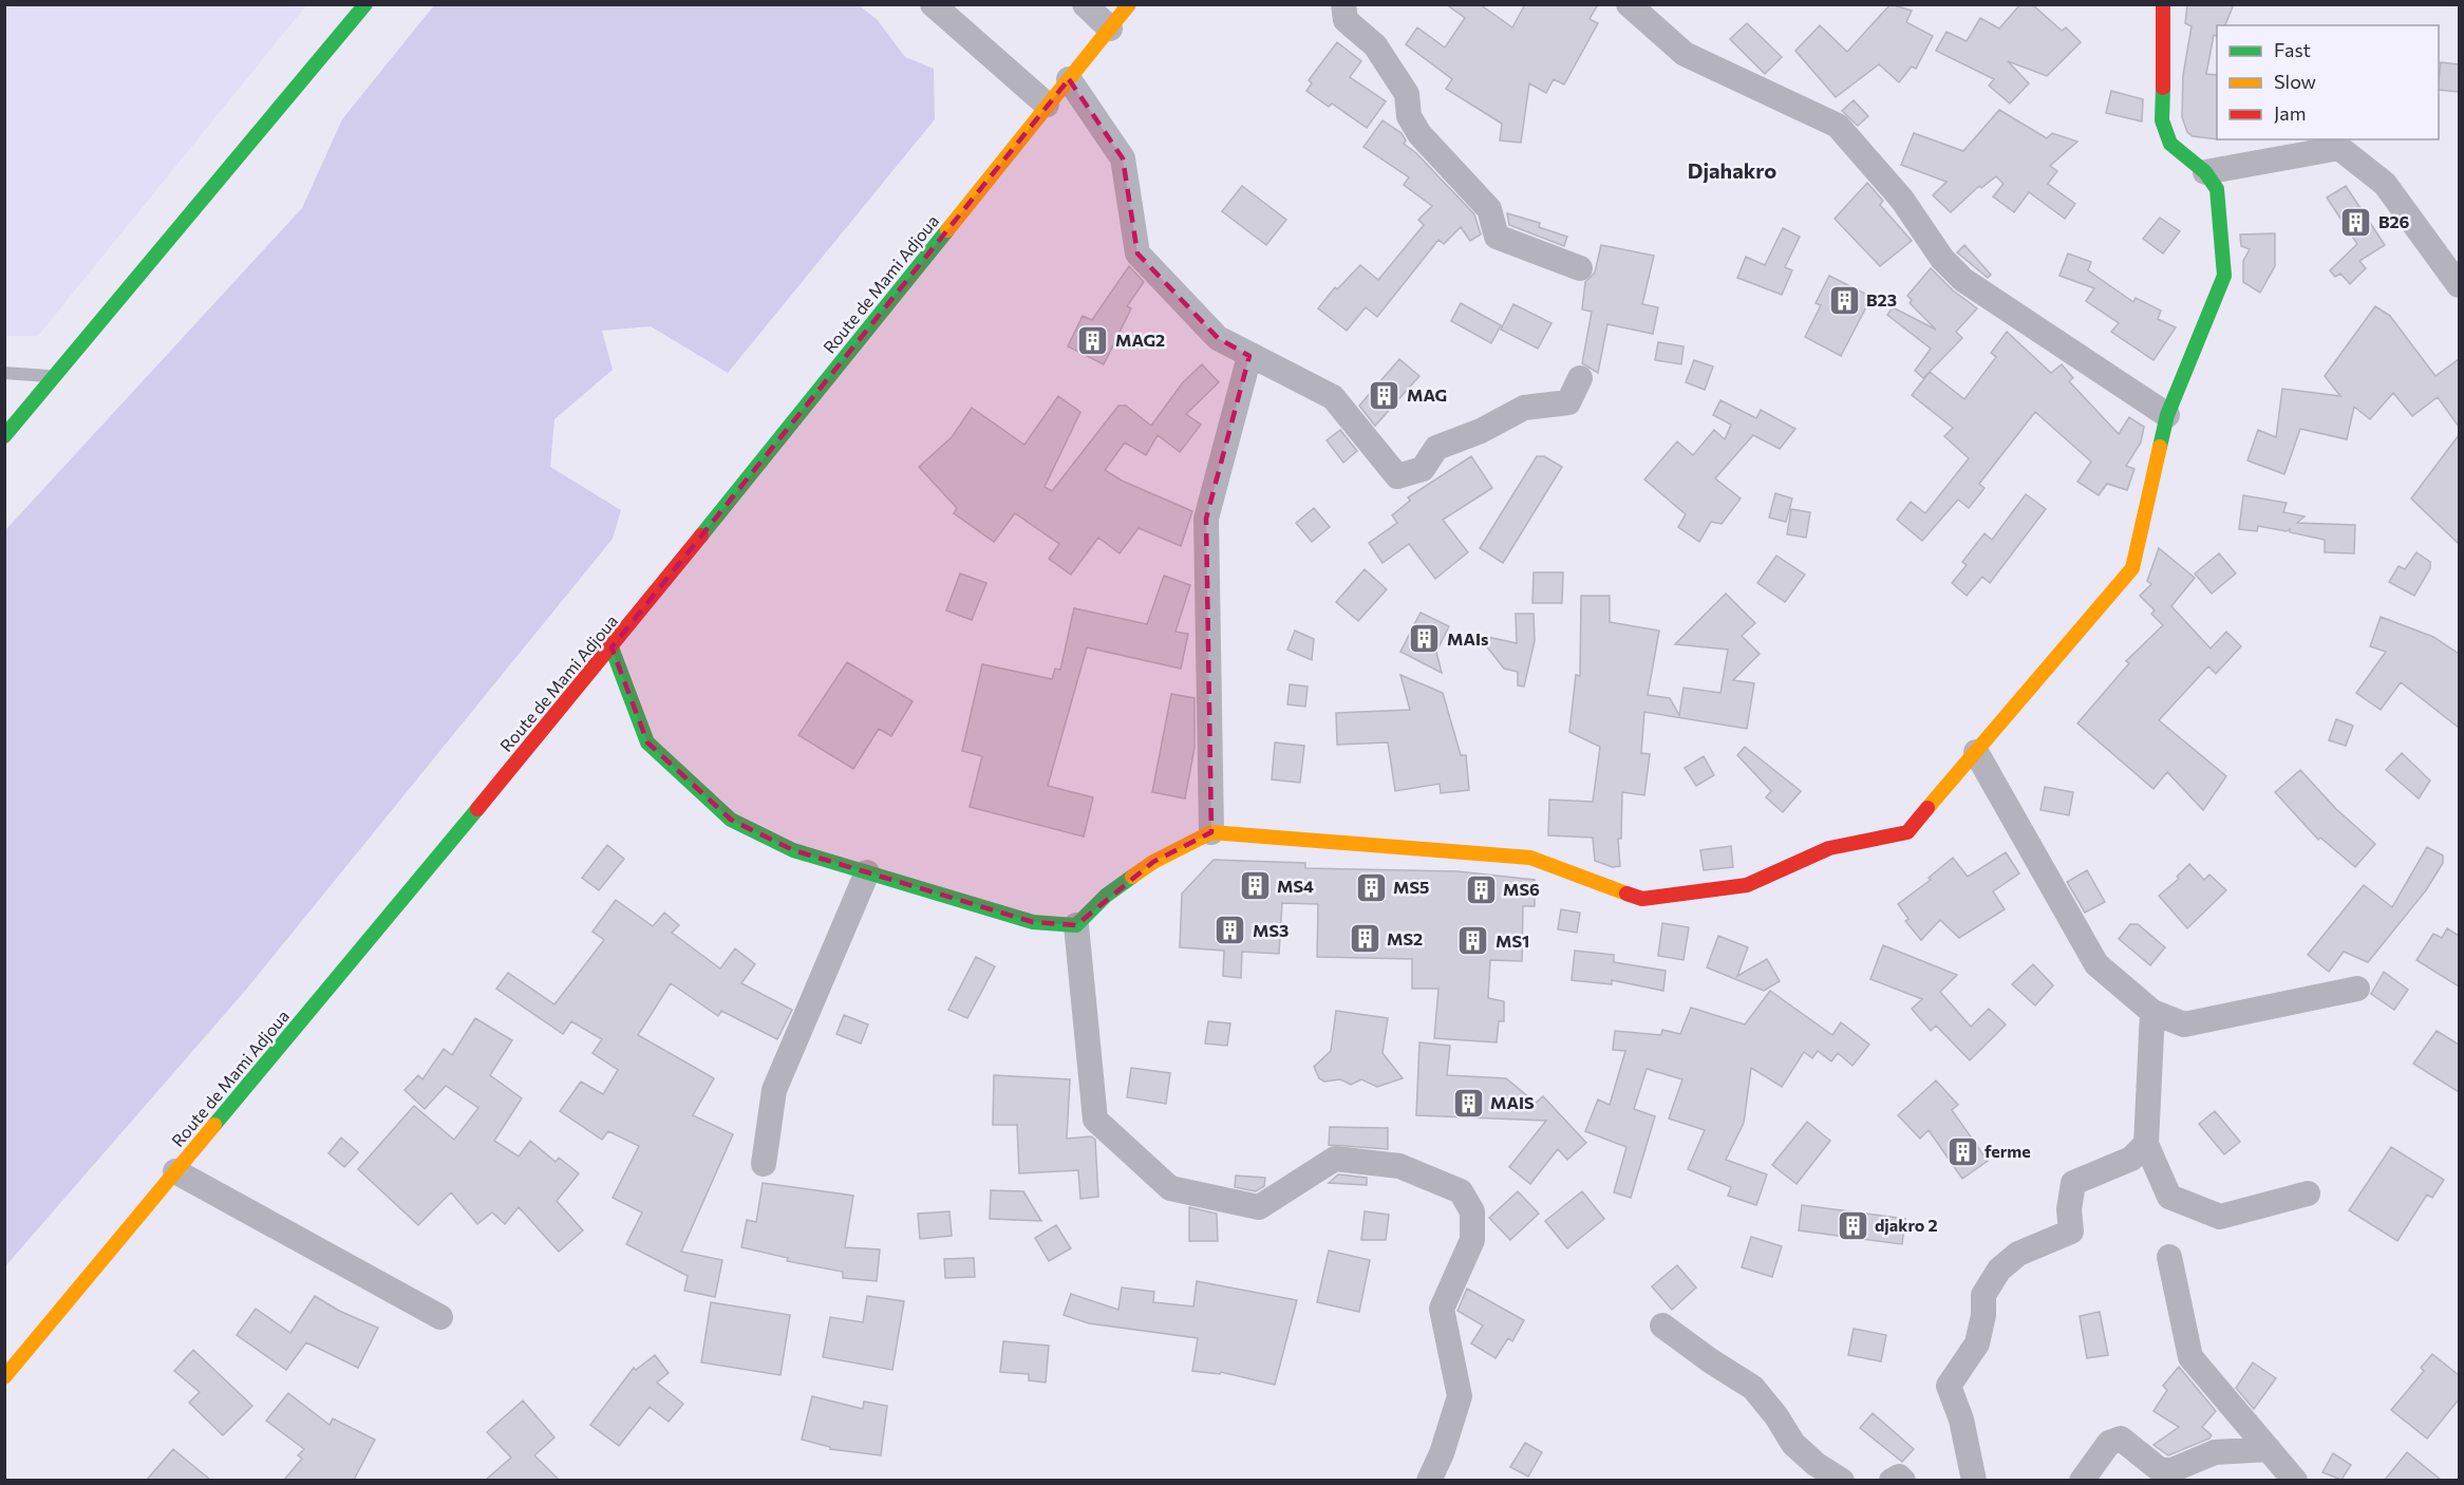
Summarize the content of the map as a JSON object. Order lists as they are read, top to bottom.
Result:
{
  "streets": {
    "street": ["Route de Mami Adjoua"]
  },
  "districts": ["Djahakro"],
  "places": {
    "building": [
      "B26",
      "B23",
      "MAG2",
      "MAG",
      "MAIs",
      "MS4",
      "MS5",
      "MS6",
      "MS3",
      "MS2",
      "MS1",
      "MAIS",
      "ferme",
      "djakro 2"
    ]
  },
  "legend": ["Fast", "Slow", "Jam"]
}
